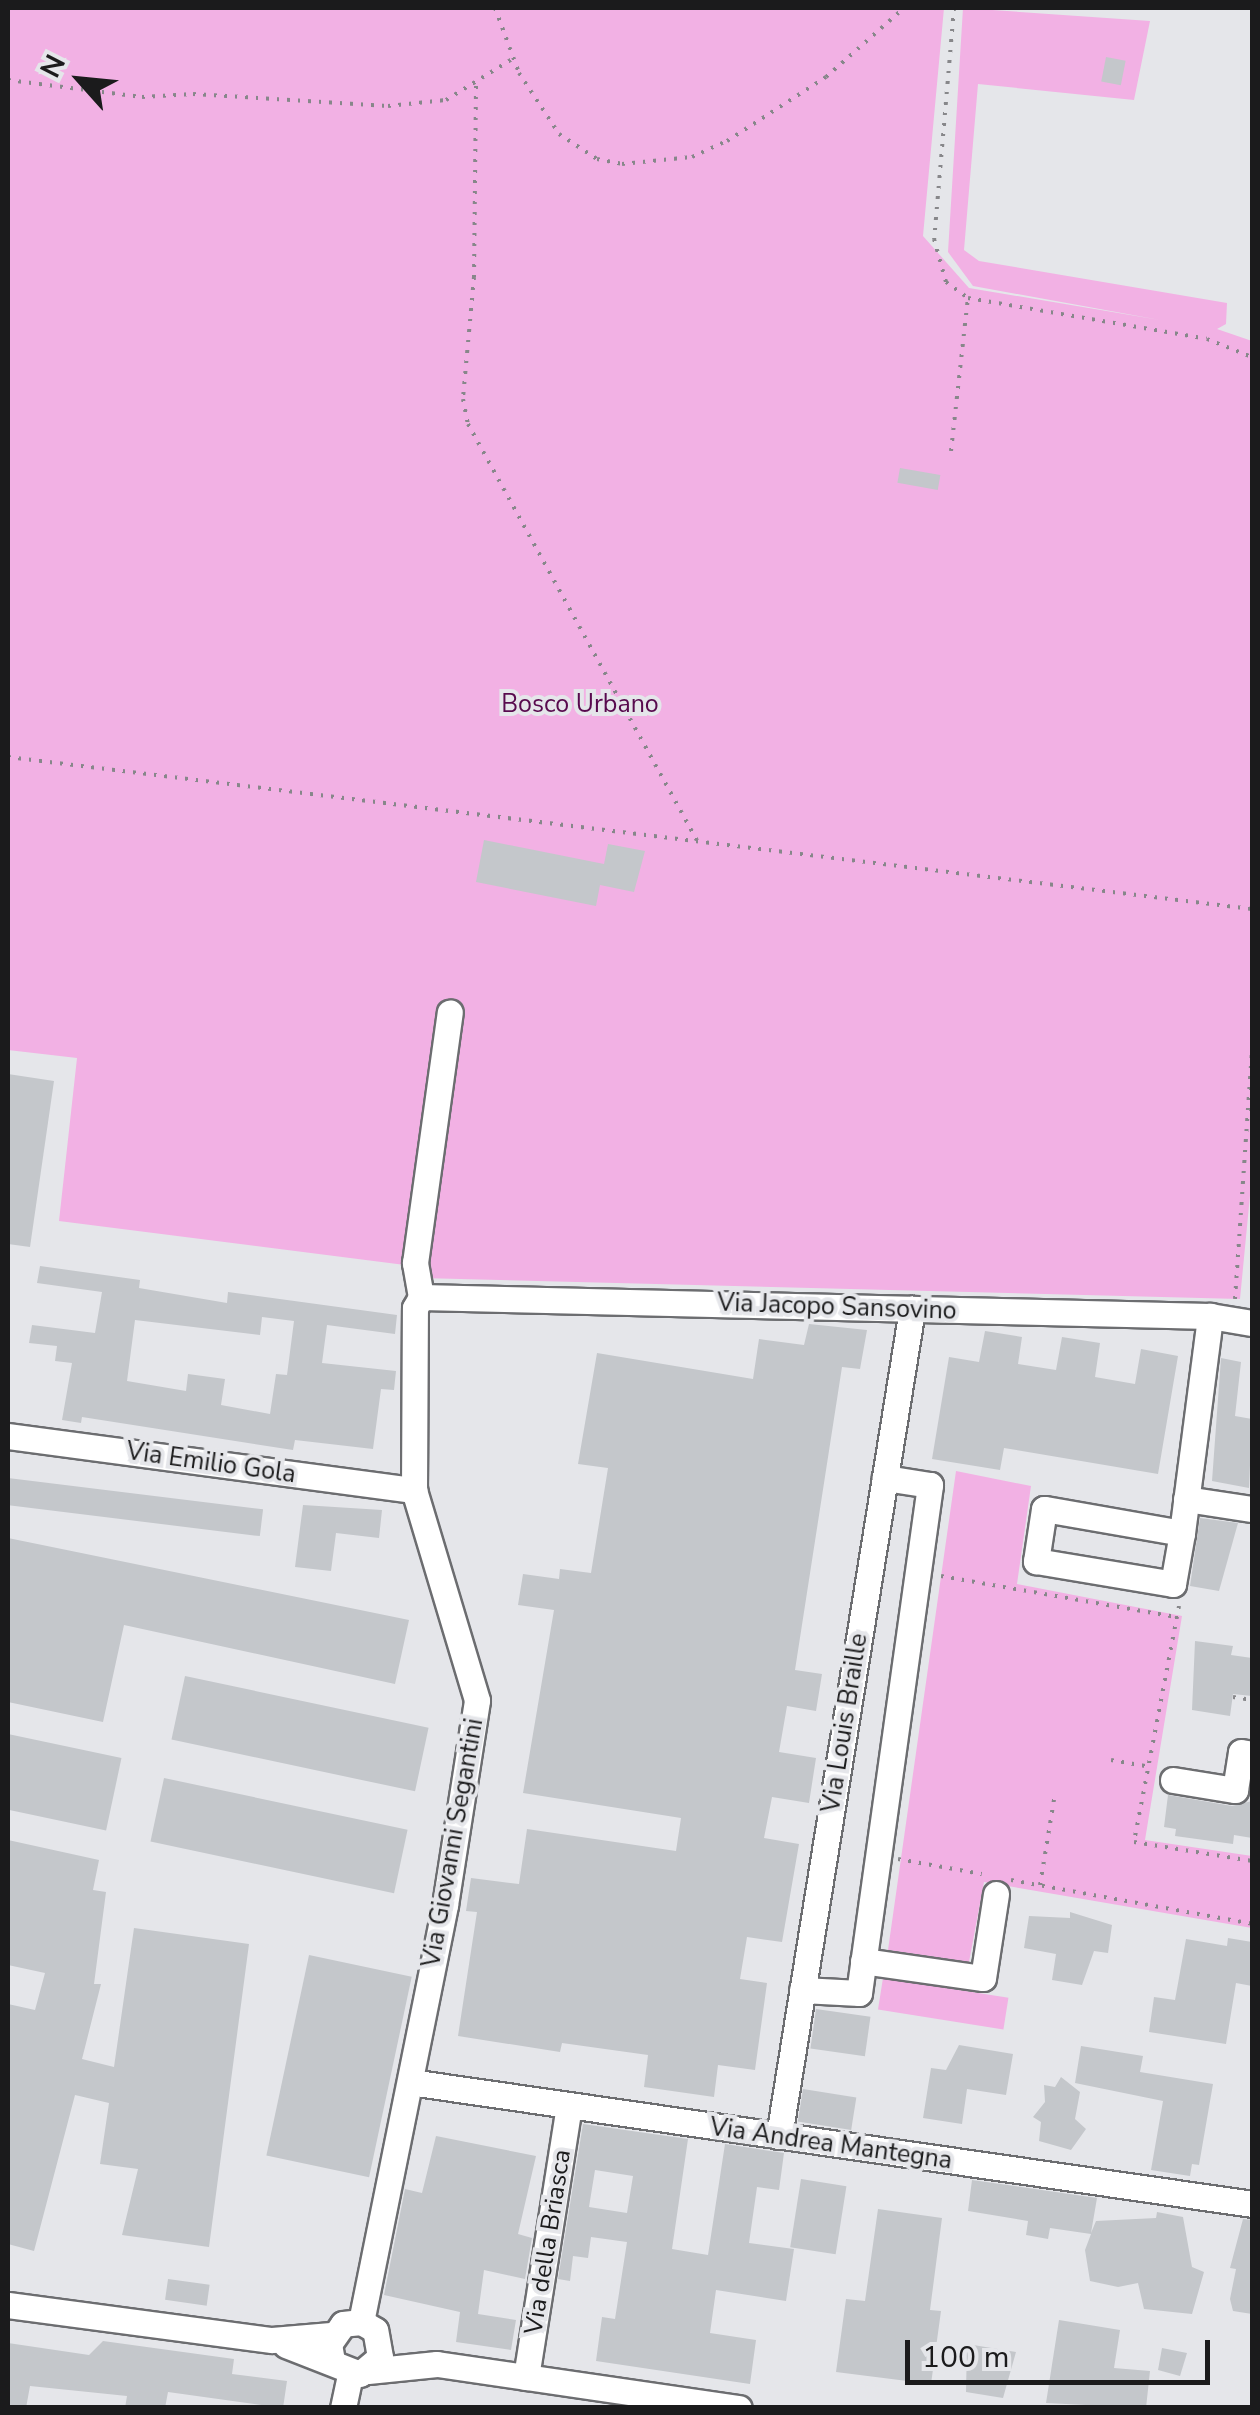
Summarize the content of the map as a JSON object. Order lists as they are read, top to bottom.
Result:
{
  "streets": {
    "street": [
      "Via Jacopo Sansovino",
      "Via Emilio Gola",
      "Via Louis Braille",
      "Via Giovanni Segantini",
      "Via Andrea Mantegna",
      "Via della Briasca"
    ]
  },
  "crossings": [
    ["Via Jacopo Sansovino", "Via Louis Braille"],
    ["Via Jacopo Sansovino", "Via Giovanni Segantini"],
    ["Via Emilio Gola", "Via Giovanni Segantini"],
    ["Via Louis Braille", "Via Andrea Mantegna"],
    ["Via Giovanni Segantini", "Via Andrea Mantegna"],
    ["Via Andrea Mantegna", "Via della Briasca"]
  ],
  "parks": ["Bosco Urbano"],
  "scale_bar": "100 m",
  "north": "top left"
}
